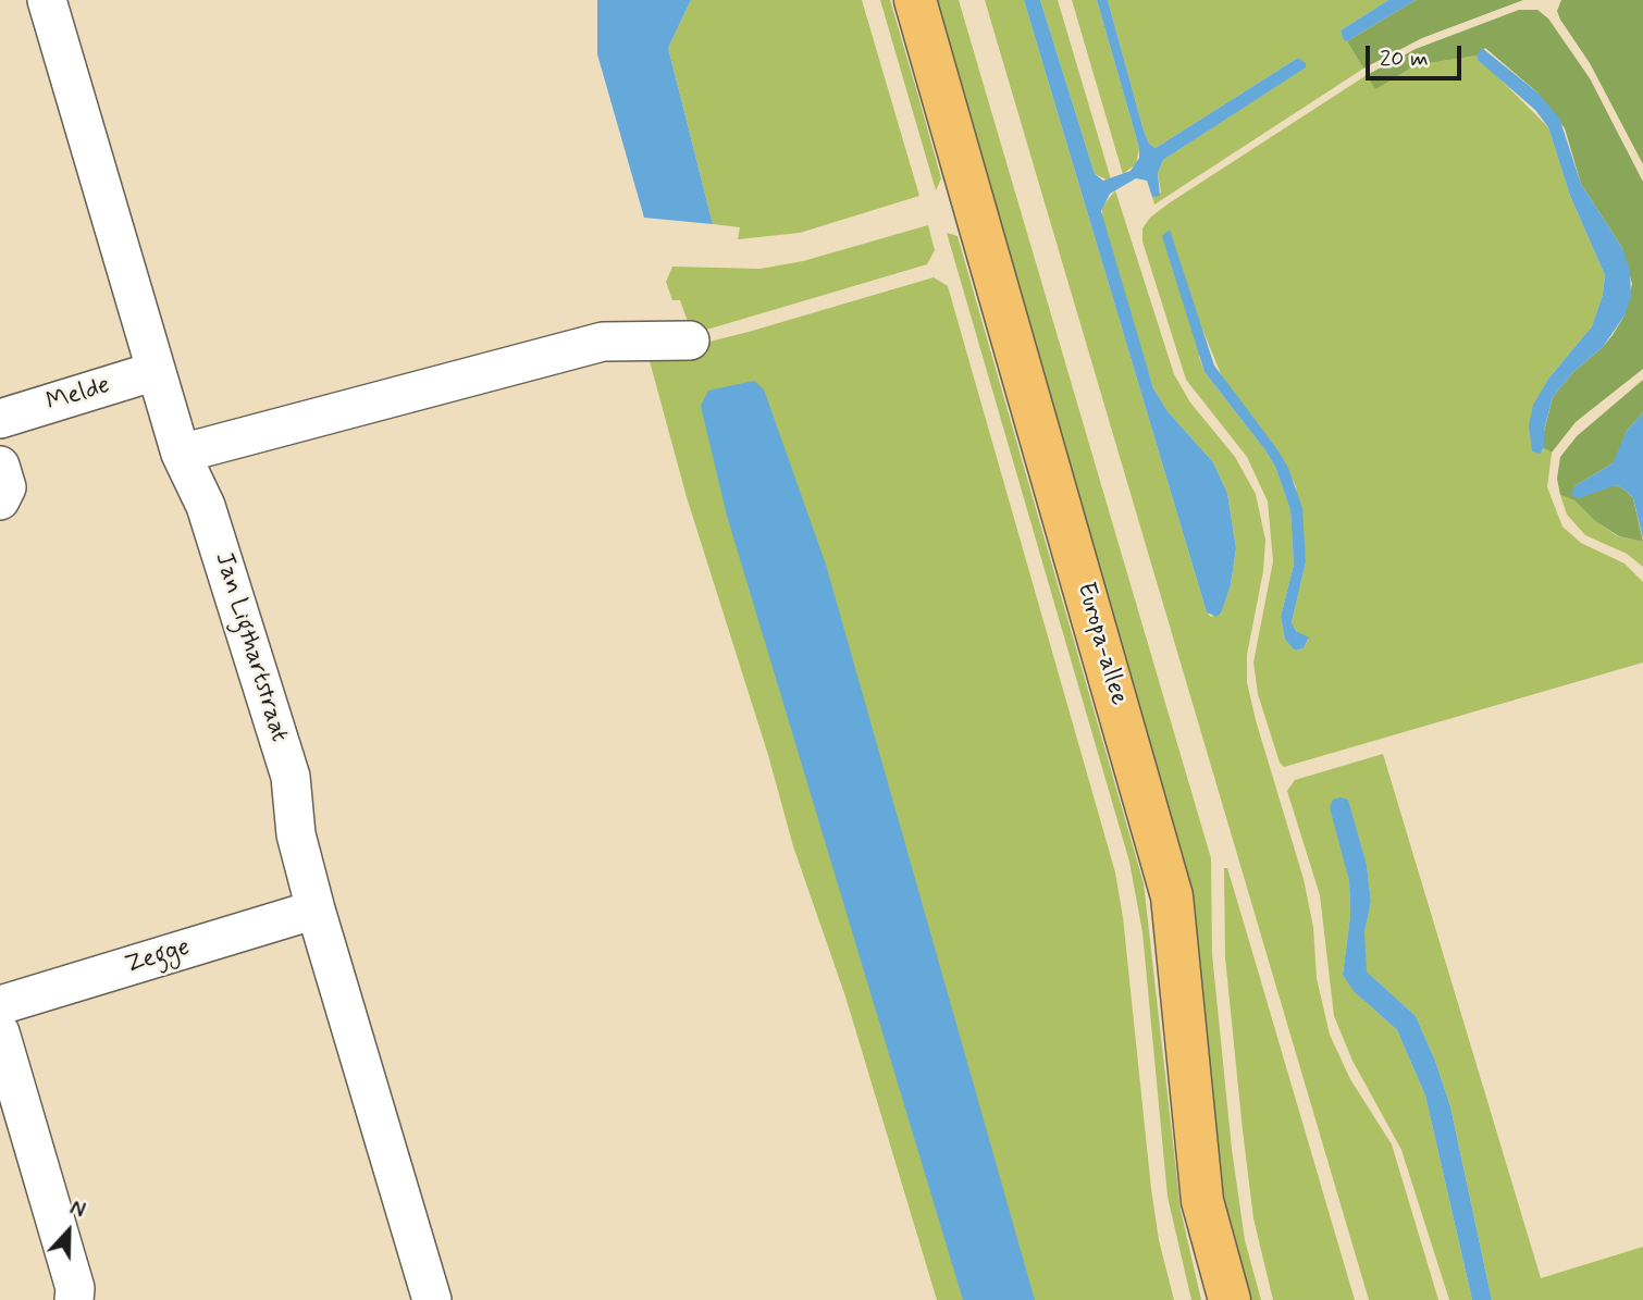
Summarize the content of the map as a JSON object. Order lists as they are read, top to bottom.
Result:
{
  "streets": {
    "main road": ["Europa-allee"],
    "street": ["Melde", "Jan Ligthartstraat", "Zegge"]
  },
  "crossings": [
    ["Melde", "Jan Ligthartstraat"],
    ["Jan Ligthartstraat", "Zegge"]
  ],
  "scale_bar": "20 m",
  "north": "top"
}
